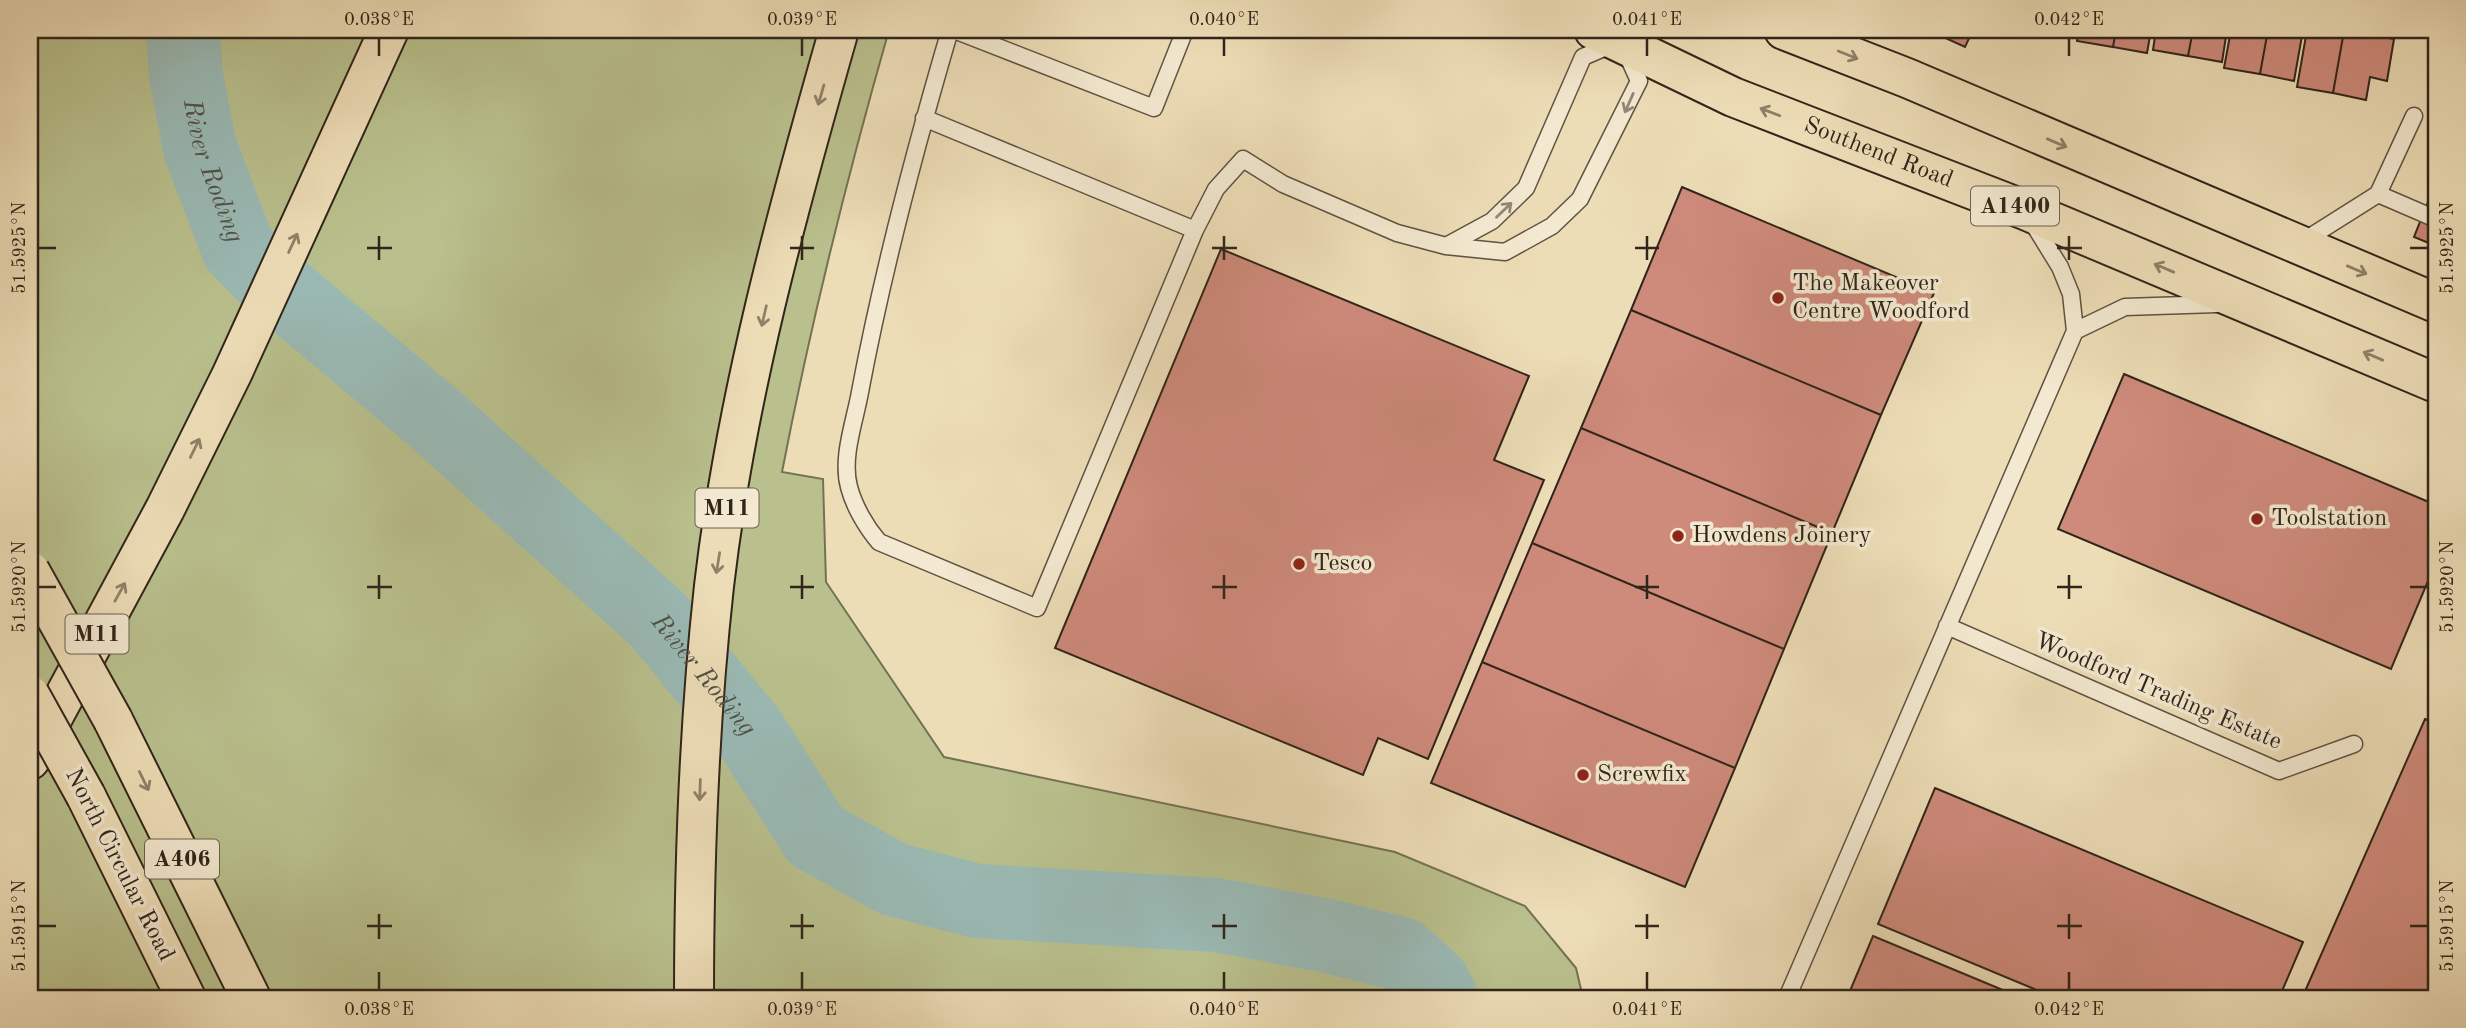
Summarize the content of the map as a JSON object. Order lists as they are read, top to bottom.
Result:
{
  "streets": {
    "highway": [
      "Southend Road",
      "A1400",
      "M11",
      "A406",
      "North Circular Road"
    ],
    "lane": ["Woodford Trading Estate"]
  },
  "water": ["River Roding"],
  "places": [
    "The Makeover Centre Woodford",
    "Toolstation",
    "Howdens Joinery",
    "Tesco",
    "Screwfix"
  ],
  "coordinates": [
    "0.038°E",
    "0.039°E",
    "0.040°E",
    "0.041°E",
    "0.042°E",
    "51.5925°N",
    "51.5920°N",
    "51.5915°N"
  ]
}
